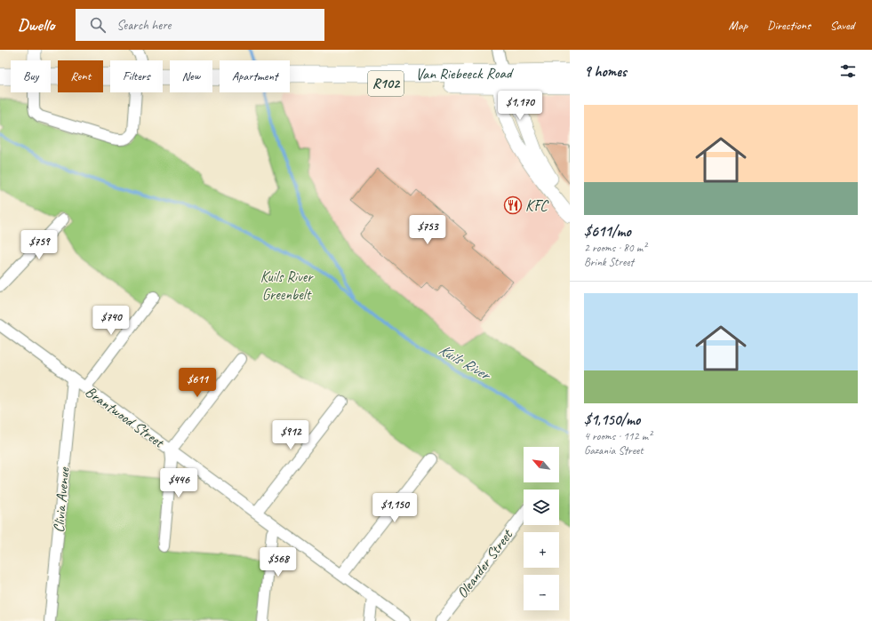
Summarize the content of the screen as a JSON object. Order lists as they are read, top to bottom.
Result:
{
  "streets": {
    "main road": ["Van Riebeeck Road", "R102"],
    "street": ["Brantwood Street", "Clivia Avenue", "Oleander Street"]
  },
  "crossings": [
    ["Brantwood Street", "Clivia Avenue"]
  ],
  "water": ["Kuils River"],
  "parks": ["Kuils River Greenbelt"],
  "places": {
    "restaurant": ["KFC"]
  },
  "north": "top left",
  "page": {
    "header": "Dwello",
    "search": "Search here",
    "nav": ["Map", "Directions", "Saved"],
    "heading": "9 homes",
    "chip": [
      "Buy",
      "Rent",
      "Filters",
      "New",
      "Apartment"
    ],
    "price": [
      "$1,170",
      "$753",
      "$759",
      "$740",
      "$611",
      "$912",
      "$446",
      "$1,150",
      "$568"
    ],
    "list": [
      {
        "name": "$611/mo",
        "note": "2 rooms · 80 m² · Brink Street"
      },
      {
        "name": "$1,150/mo",
        "note": "4 rooms · 112 m² · Gazania Street"
      }
    ],
    "map_buttons": ["+", "−"]
  }
}
